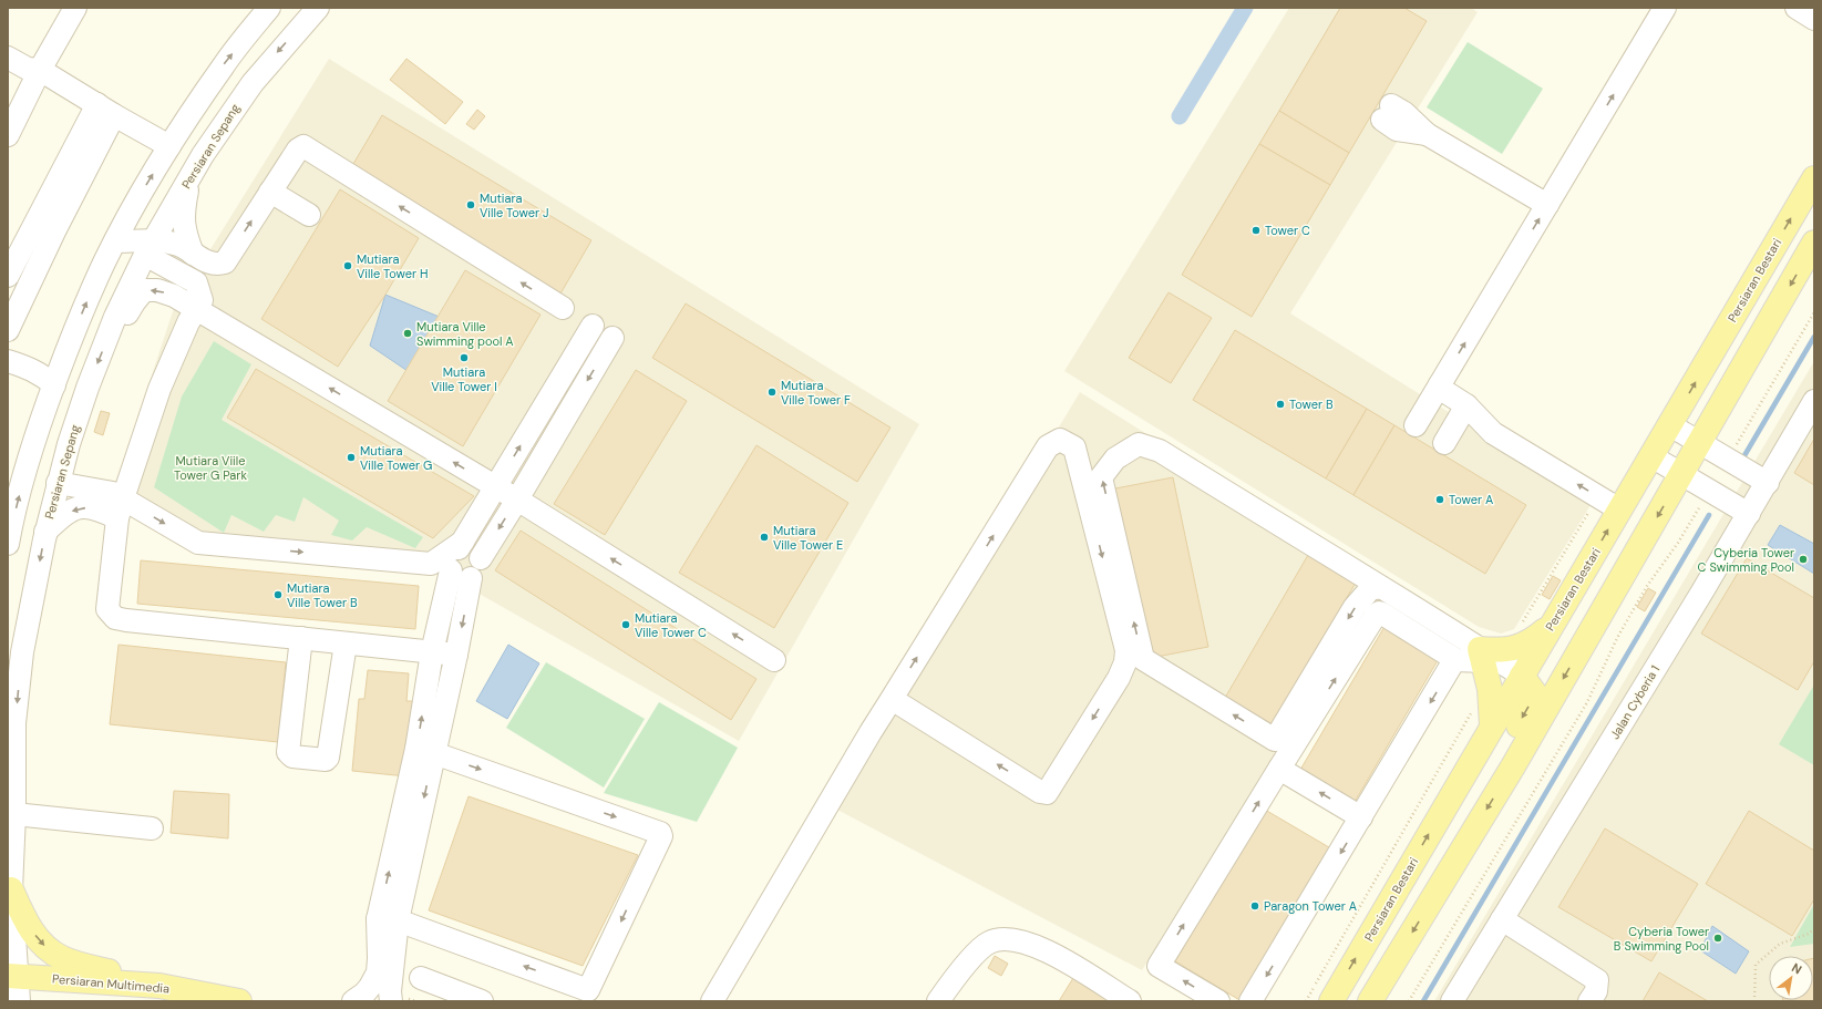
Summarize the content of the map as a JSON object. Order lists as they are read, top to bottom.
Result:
{
  "streets": {
    "main road": ["Persiaran Bestari", "Persiaran Multimedia"],
    "street": ["Persiaran Sepang", "Jalan Cyberia 1"]
  },
  "crossings": [
    ["Persiaran Sepang", "Persiaran Multimedia"]
  ],
  "parks": ["Mutiara Viile Tower G Park"],
  "places": [
    "Mutiara Ville Tower J",
    "Tower C",
    "Mutiara Ville Tower H",
    "Mutiara Ville Swimming pool A",
    "Mutiara Ville Tower I",
    "Mutiara Ville Tower F",
    "Tower B",
    "Mutiara Ville Tower G",
    "Tower A",
    "Mutiara Ville Tower E",
    "Cyberia Tower C Swimming Pool",
    "Mutiara Ville Tower B",
    "Mutiara Ville Tower C",
    "Paragon Tower A",
    "Cyberia Tower B Swimming Pool"
  ],
  "north": "top right"
}
